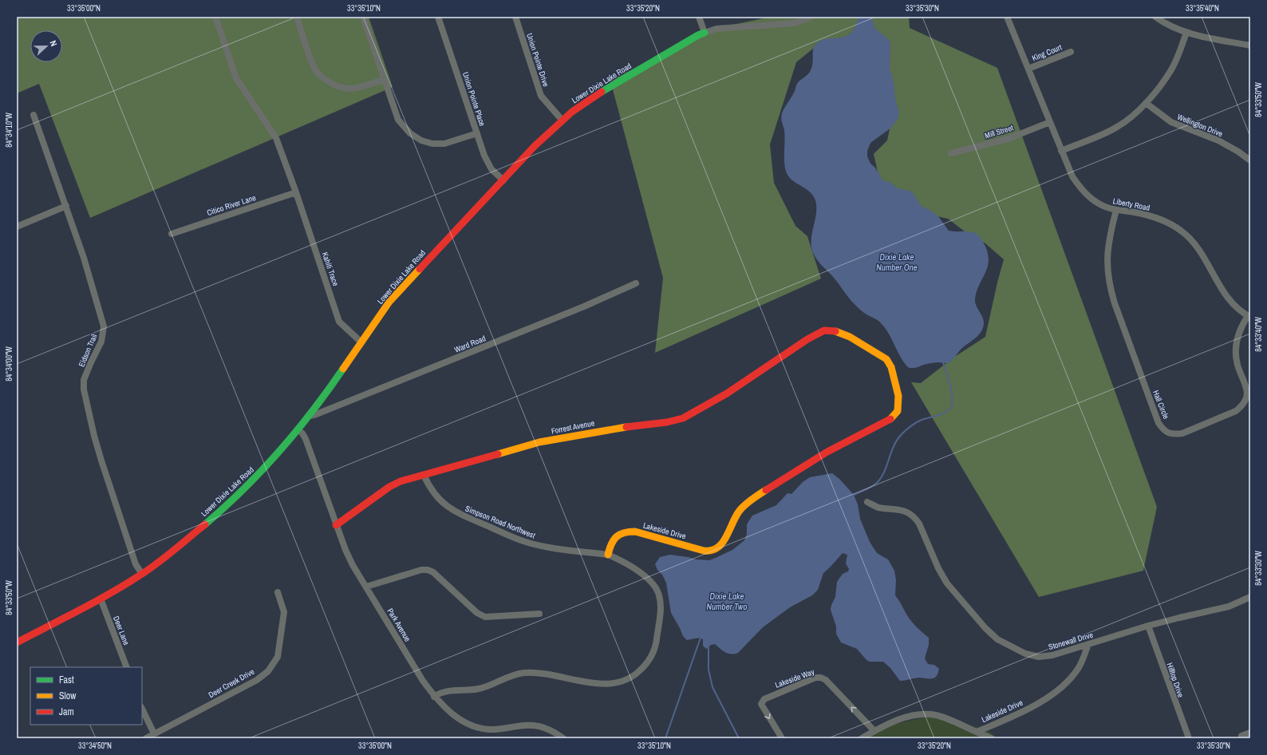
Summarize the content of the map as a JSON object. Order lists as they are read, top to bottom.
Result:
{
  "streets": {
    "street": [
      "King Court",
      "Union Pointe Drive",
      "Lower Dixie Lake Road",
      "Union Pointe Place",
      "Wellington Drive",
      "Mill Street",
      "Liberty Road",
      "Citico River Lane",
      "Kahiti Trace",
      "Ward Road",
      "Eidson Trail",
      "Hall Circle",
      "Forrest Avenue",
      "Simpson Road Northwest",
      "Lakeside Drive",
      "Park Avenue",
      "Deer Lane",
      "Stonewall Drive",
      "Lakeside Way",
      "Hilltop Drive",
      "Deer Creek Drive"
    ]
  },
  "crossings": [
    ["King Court", "Liberty Road"],
    ["Union Pointe Drive", "Lower Dixie Lake Road"],
    ["Lower Dixie Lake Road", "Union Pointe Place"],
    ["Lower Dixie Lake Road", "Kahiti Trace"],
    ["Lower Dixie Lake Road", "Ward Road"],
    ["Lower Dixie Lake Road", "Eidson Trail"],
    ["Lower Dixie Lake Road", "Park Avenue"],
    ["Lower Dixie Lake Road", "Deer Lane"],
    ["Mill Street", "Liberty Road"],
    ["Liberty Road", "Hall Circle"],
    ["Citico River Lane", "Kahiti Trace"],
    ["Forrest Avenue", "Simpson Road Northwest"],
    ["Forrest Avenue", "Lakeside Drive"],
    ["Forrest Avenue", "Park Avenue"],
    ["Simpson Road Northwest", "Lakeside Drive"],
    ["Lakeside Drive", "Stonewall Drive"],
    ["Lakeside Drive", "Lakeside Way"],
    ["Stonewall Drive", "Hilltop Drive"]
  ],
  "water": ["Dixie Lake Number One", "Dixie Lake Number Two"],
  "legend": ["Fast", "Slow", "Jam"],
  "north": "right",
  "coordinates": [
    "33°35'00\"N",
    "33°35'10\"N",
    "33°35'20\"N",
    "33°35'30\"N",
    "33°35'40\"N",
    "84°33'50\"W",
    "84°34'10\"W",
    "84°33'40\"W",
    "84°34'00\"W",
    "84°33'30\"W",
    "33°34'50\"N"
  ]
}
